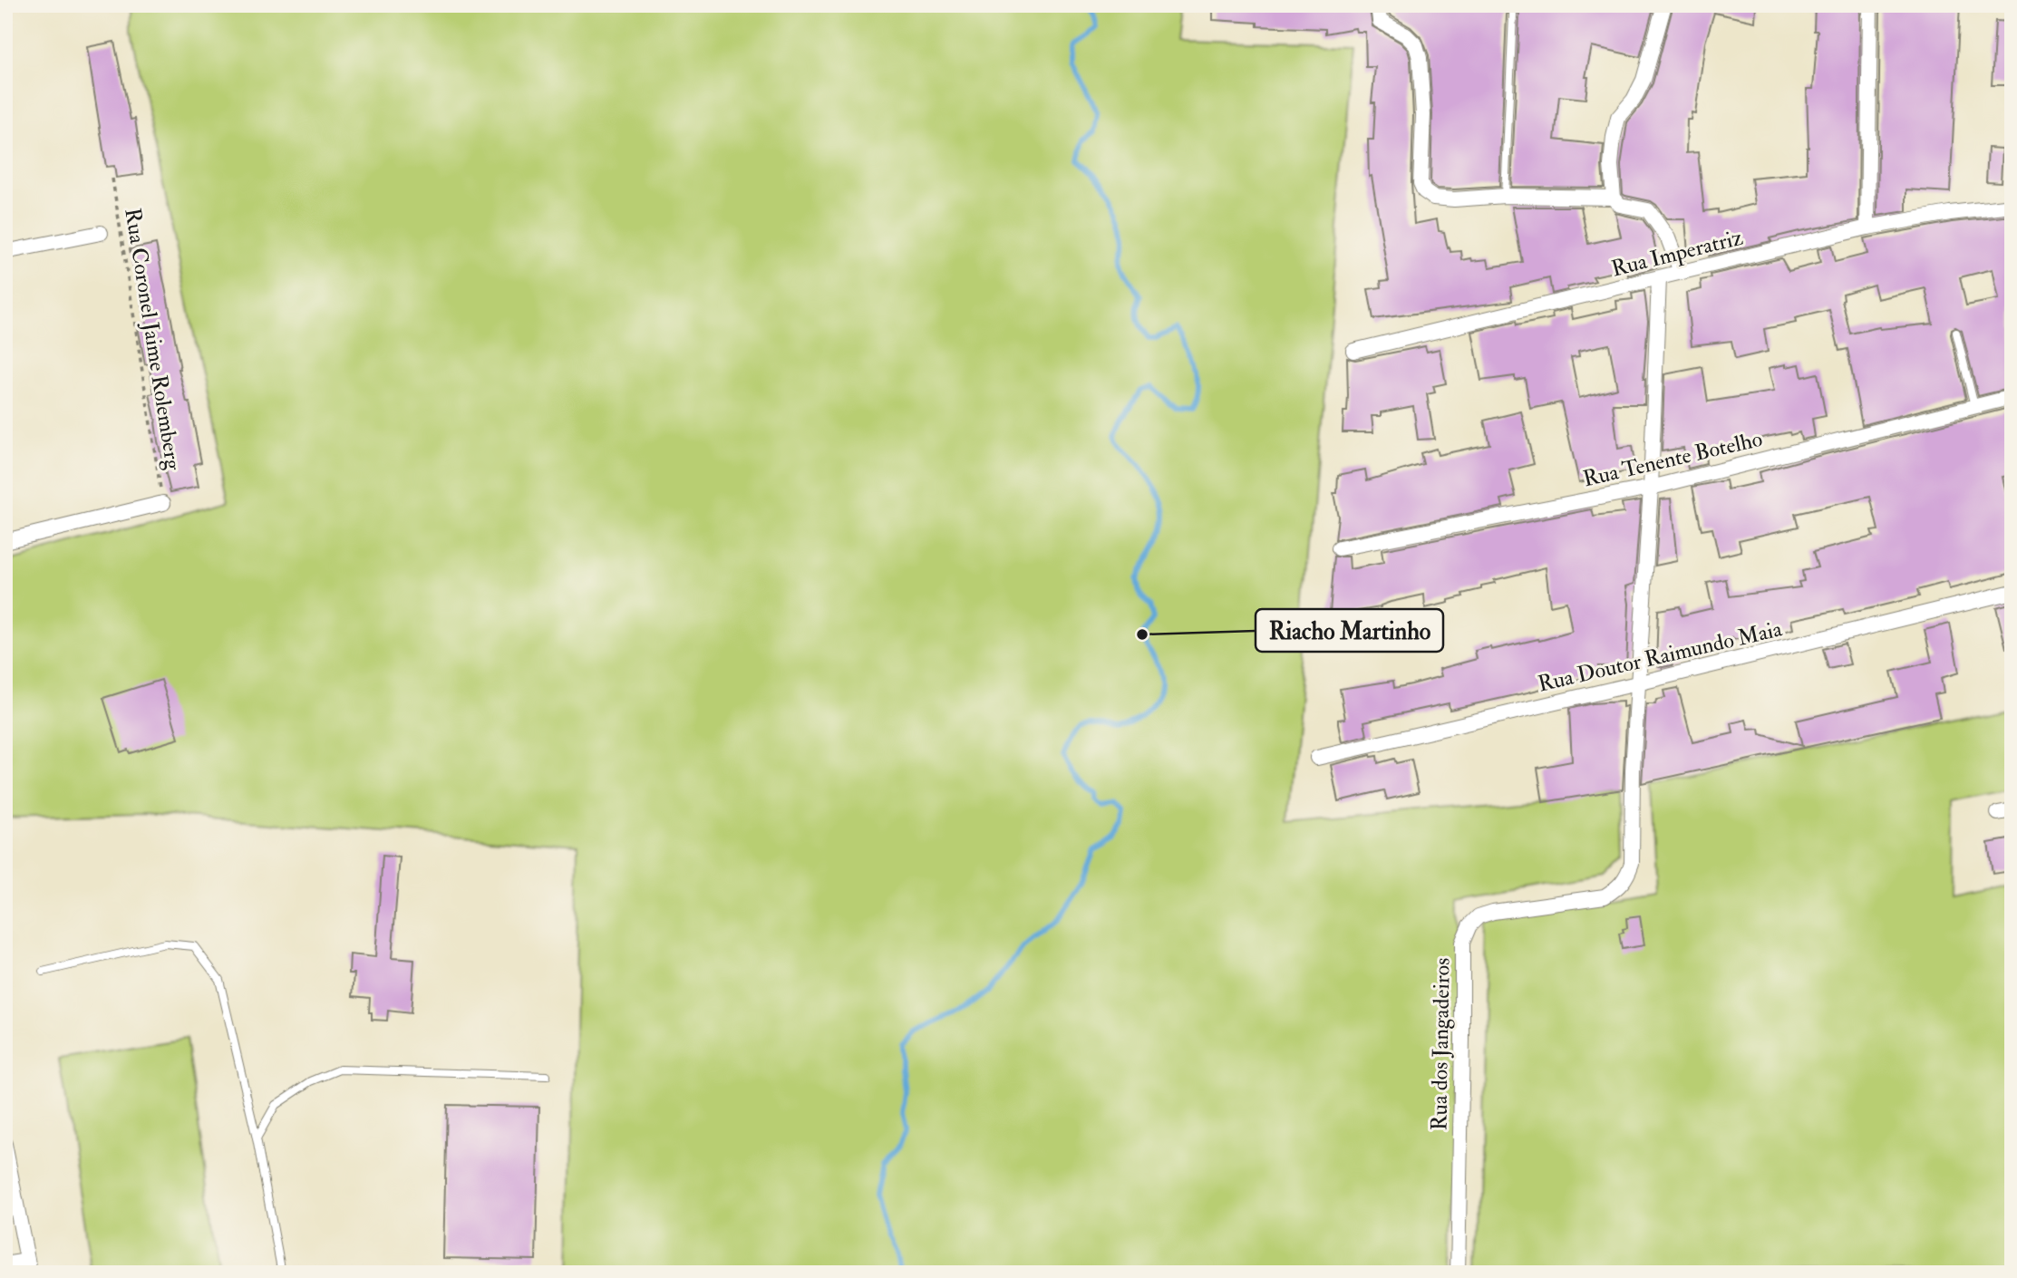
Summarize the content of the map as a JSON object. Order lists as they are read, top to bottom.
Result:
{
  "streets": {
    "street": [
      "Rua Imperatriz",
      "Rua Tenente Botelho",
      "Rua Doutor Raimundo Maia",
      "Rua dos Jangadeiros"
    ],
    "path": ["Rua Coronel Jaime Rolemberg"]
  },
  "crossings": [
    ["Rua Doutor Raimundo Maia", "Rua dos Jangadeiros"]
  ],
  "places": ["Riacho Martinho"]
}
